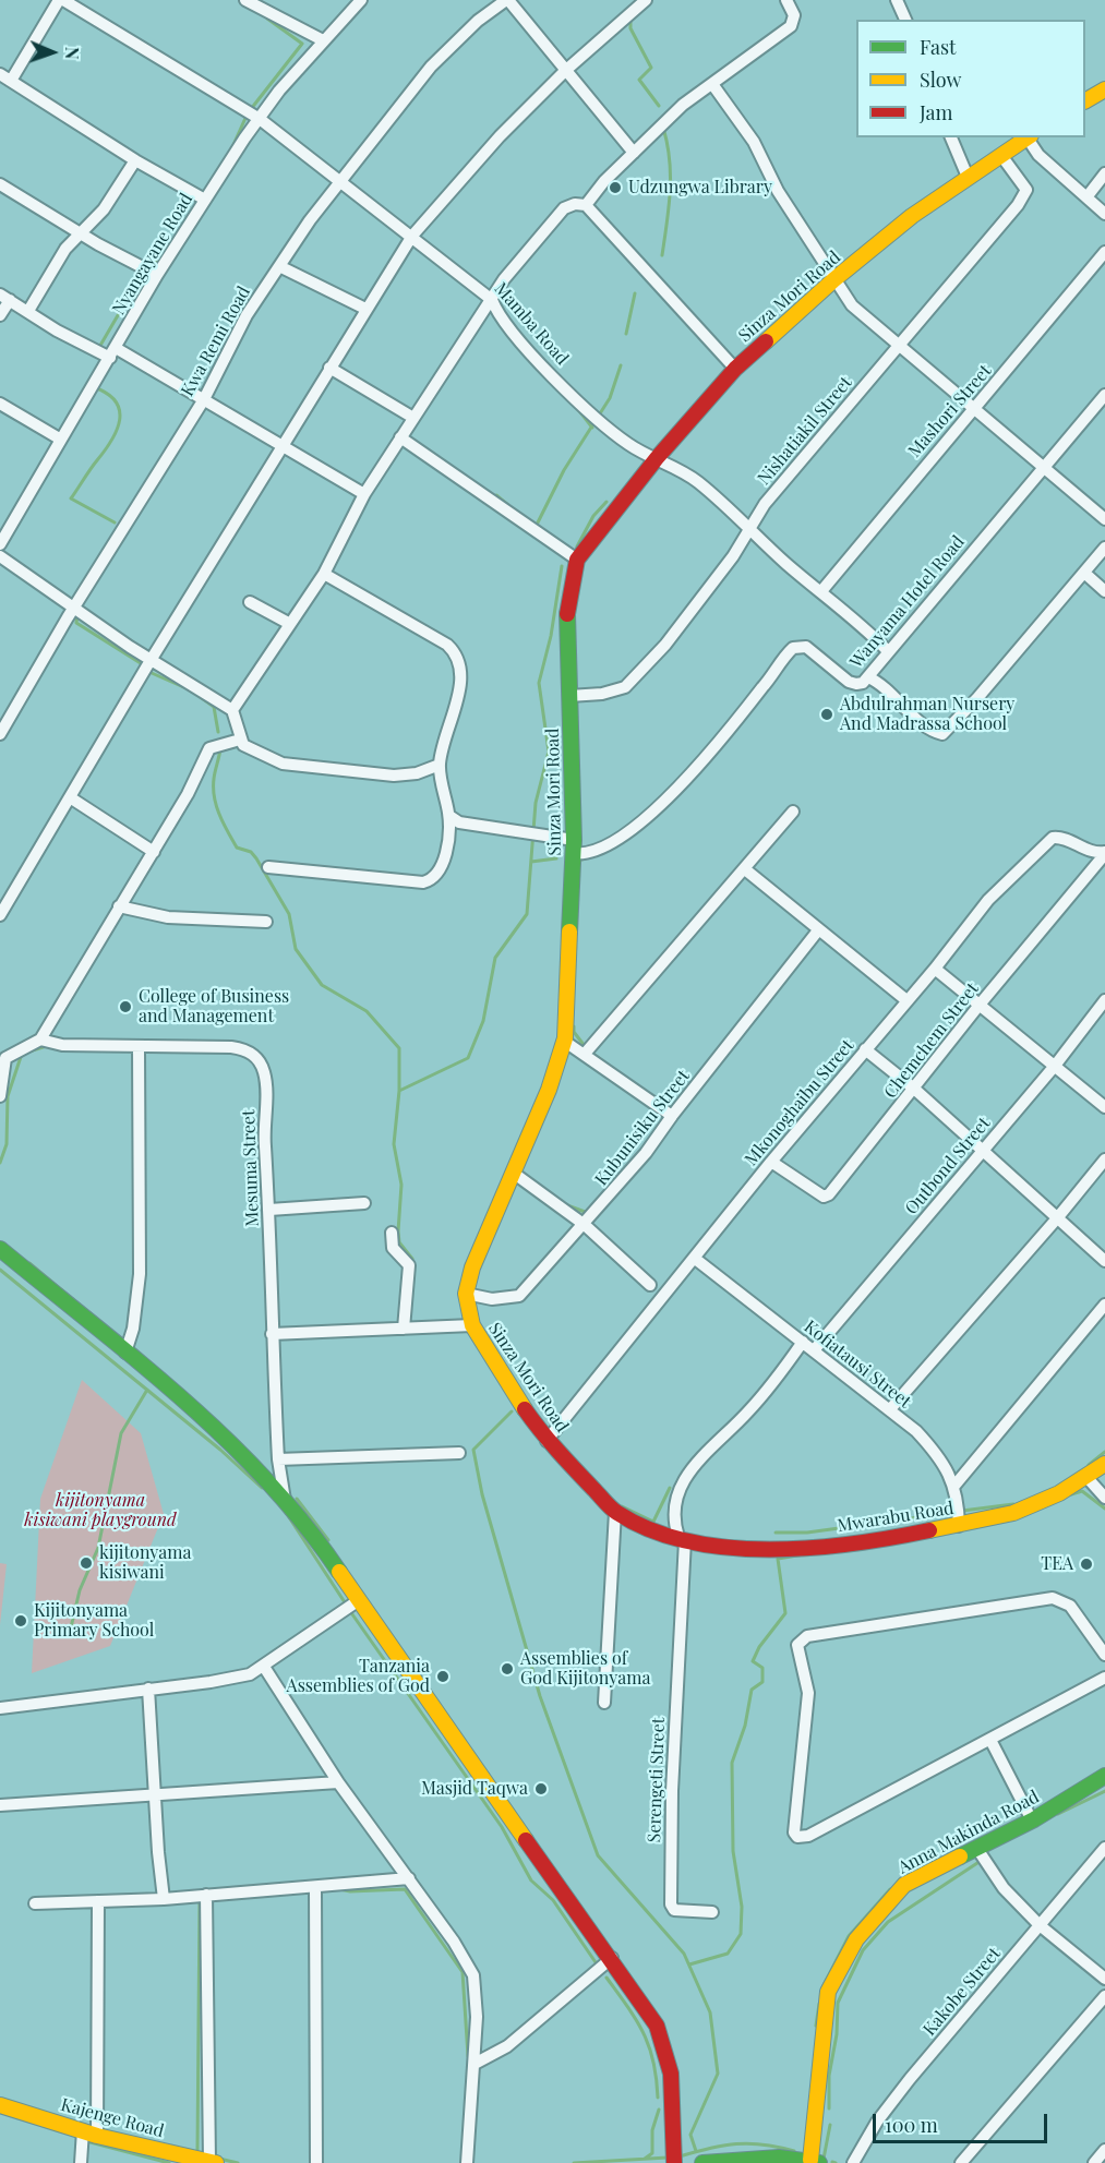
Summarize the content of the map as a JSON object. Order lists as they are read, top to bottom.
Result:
{
  "streets": {
    "street": [
      "Nyangayane Road",
      "Sinza Mori Road",
      "Mamba Road",
      "Kwa Remi Road",
      "Mashori Street",
      "Nishatiakil Street",
      "Wanyama Hotel Road",
      "Chemchem Street",
      "Mkonoghaibu Street",
      "Kubunisiku Street",
      "Outbond Street",
      "Mesuma Street",
      "Kofiatausi Street",
      "Mwarabu Road",
      "Serengeti Street",
      "Anna Makinda Road",
      "Kakobe Street",
      "Kajenge Road"
    ]
  },
  "crossings": [
    ["Nyangayane Road", "Mamba Road"],
    ["Sinza Mori Road", "Mamba Road"],
    ["Sinza Mori Road", "Nishatiakil Street"],
    ["Sinza Mori Road", "Wanyama Hotel Road"],
    ["Sinza Mori Road", "Mkonoghaibu Street"],
    ["Sinza Mori Road", "Kubunisiku Street"],
    ["Sinza Mori Road", "Mwarabu Road"],
    ["Sinza Mori Road", "Serengeti Street"],
    ["Mamba Road", "Kwa Remi Road"],
    ["Mamba Road", "Mashori Street"],
    ["Mamba Road", "Nishatiakil Street"],
    ["Mamba Road", "Wanyama Hotel Road"],
    ["Chemchem Street", "Mkonoghaibu Street"],
    ["Mkonoghaibu Street", "Kofiatausi Street"],
    ["Outbond Street", "Kofiatausi Street"],
    ["Kofiatausi Street", "Mwarabu Road"],
    ["Kofiatausi Street", "Serengeti Street"],
    ["Mwarabu Road", "Serengeti Street"]
  ],
  "parks": ["kijitonyama kisiwani playground"],
  "places": [
    "Udzungwa Library",
    "Abdulrahman Nursery And Madrassa School",
    "College of Business and Management",
    "kijitonyama kisiwani",
    "TEA",
    "Kijitonyama Primary School",
    "Assemblies of God Kijitonyama",
    "Tanzania Assemblies of God",
    "Masjid Taqwa"
  ],
  "legend": ["Fast", "Slow", "Jam"],
  "scale_bar": "100 m",
  "north": "right"
}
